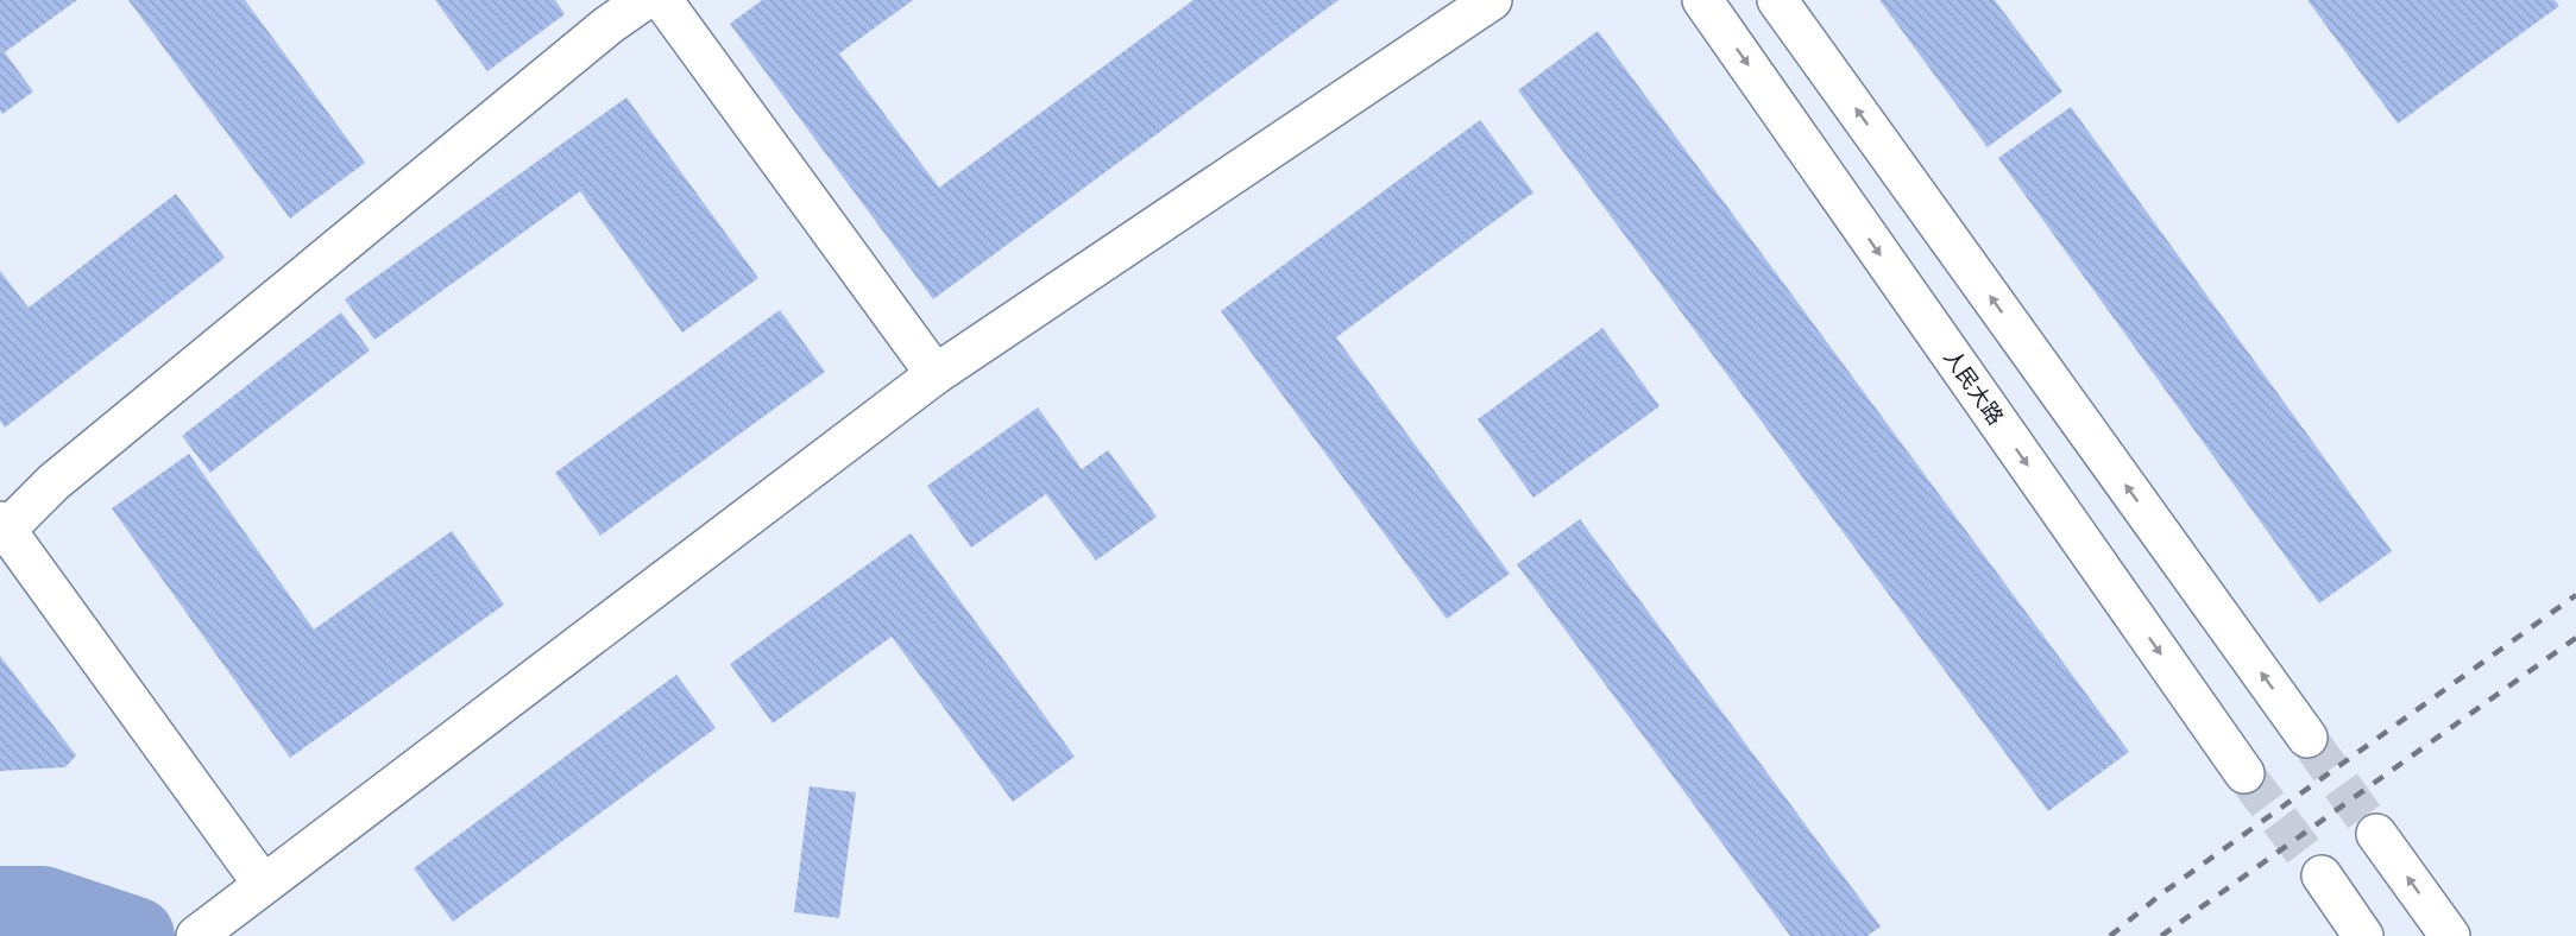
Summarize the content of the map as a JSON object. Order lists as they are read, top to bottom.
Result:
{
  "streets": {
    "street": ["人民大路"]
  }
}
